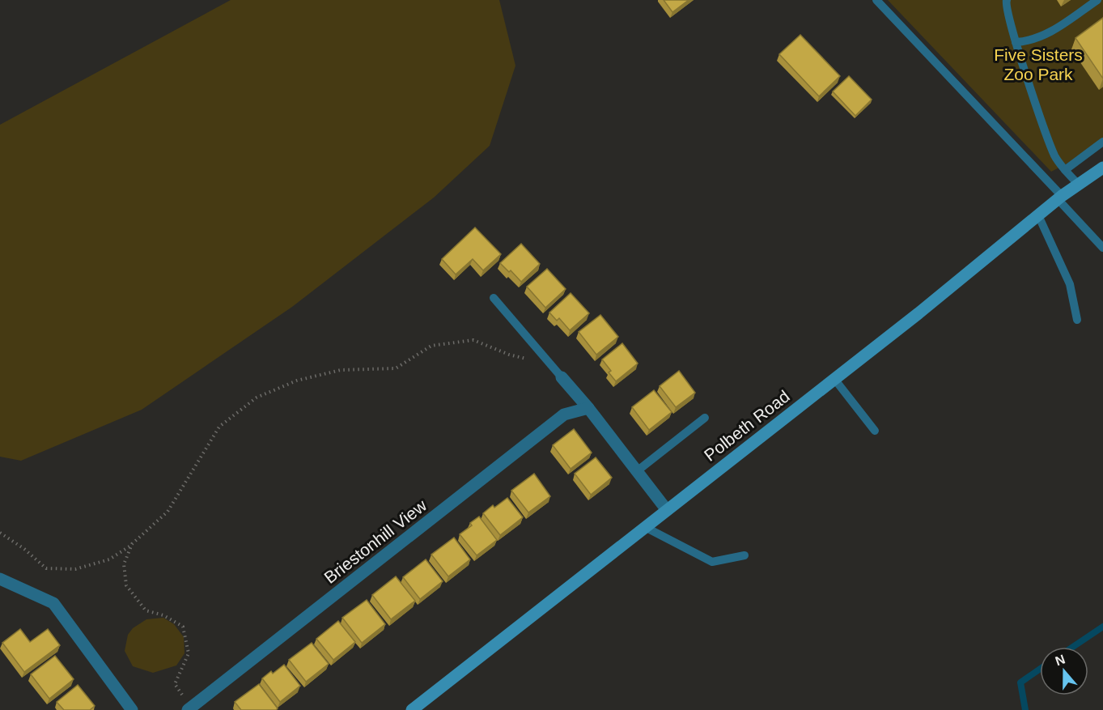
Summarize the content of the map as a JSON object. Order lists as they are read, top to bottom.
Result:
{
  "streets": {
    "street": ["Polbeth Road", "Briestonhill View"]
  },
  "parks": ["Five Sisters Zoo Park"],
  "north": "top"
}
